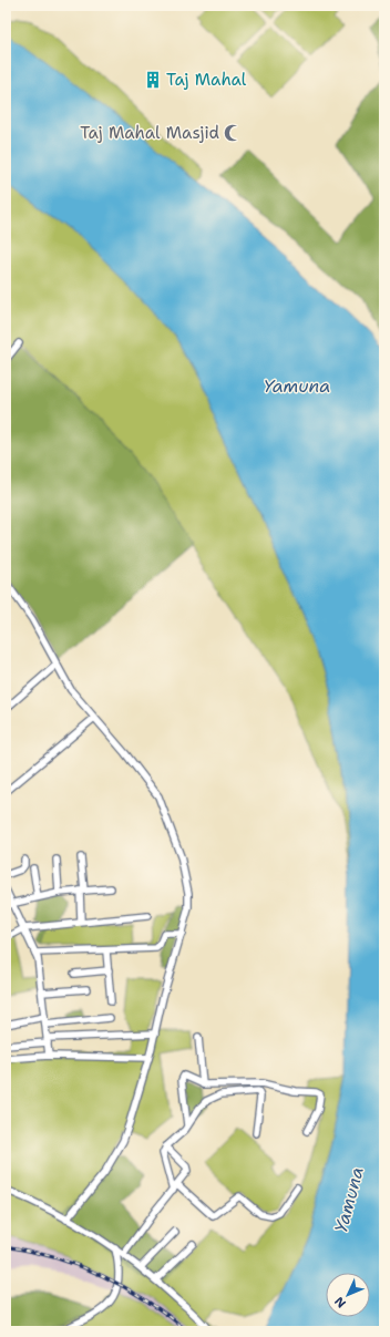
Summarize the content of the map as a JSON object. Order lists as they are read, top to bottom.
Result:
{
  "water": ["Yamuna"],
  "places": {
    "building": ["Taj Mahal"],
    "mosque": ["Taj Mahal Masjid"]
  },
  "north": "bottom left"
}
